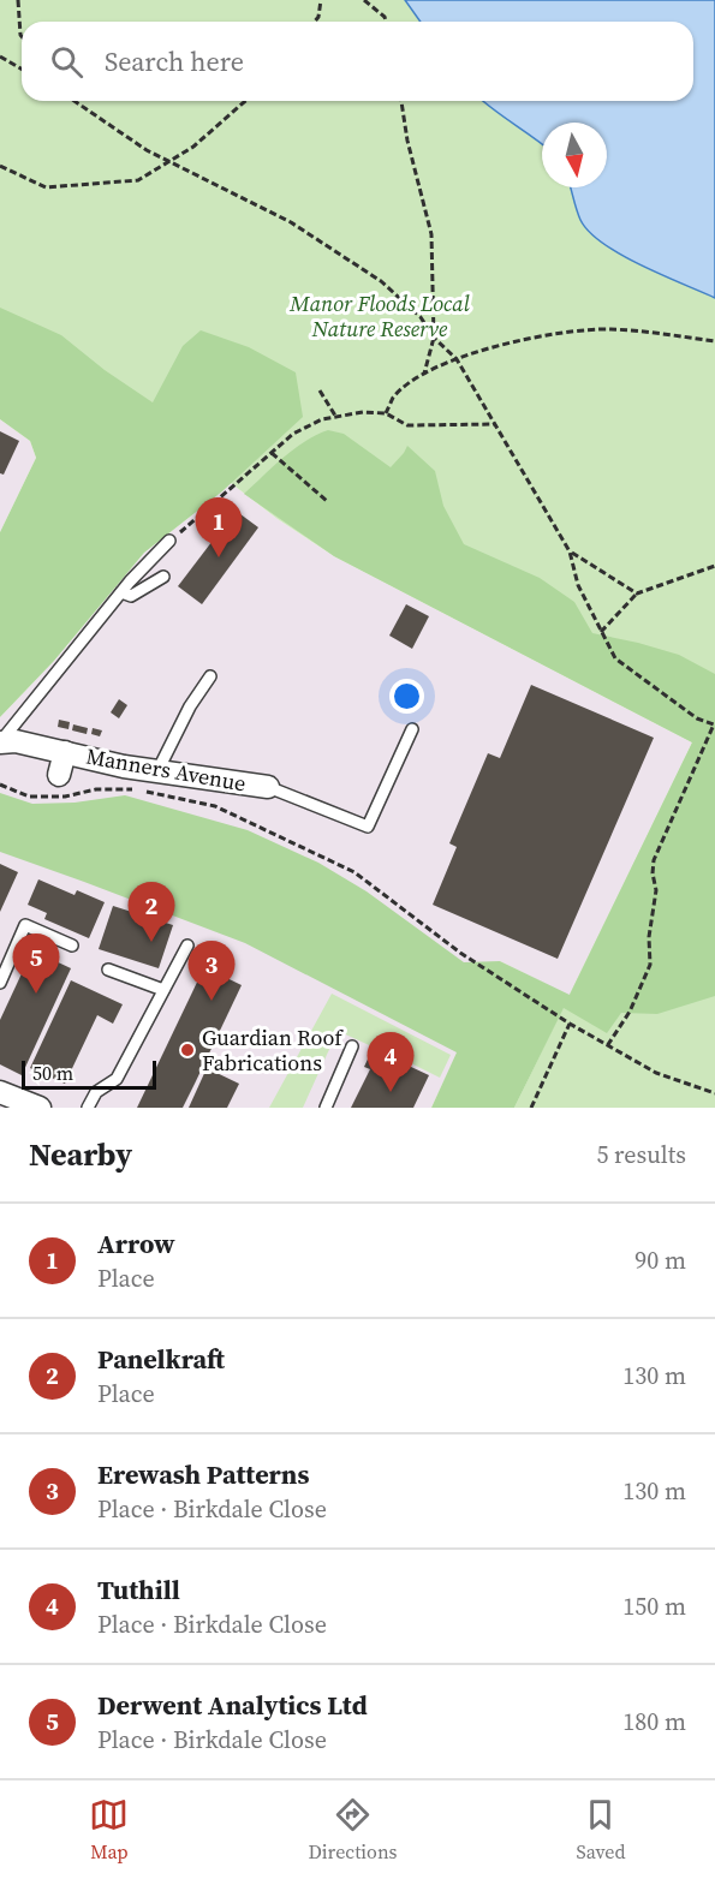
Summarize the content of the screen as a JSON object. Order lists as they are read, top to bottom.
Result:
{
  "streets": {
    "street": ["Manners Avenue"]
  },
  "parks": ["Manor Floods Local Nature Reserve"],
  "places": ["Guardian Roof Fabrications"],
  "scale_bar": "50 m",
  "north": "bottom",
  "page": {
    "search": "Search here",
    "pins": [
      "1",
      "2",
      "5",
      "3",
      "4"
    ],
    "scale": "50 m",
    "heading": ["Nearby", "5 results"],
    "list": [
      {
        "mark": "1",
        "name": "Arrow",
        "note": "Place",
        "value": "90 m"
      },
      {
        "mark": "2",
        "name": "Panelkraft",
        "note": "Place",
        "value": "130 m"
      },
      {
        "mark": "3",
        "name": "Erewash Patterns",
        "note": "Place · Birkdale Close",
        "value": "130 m"
      },
      {
        "mark": "4",
        "name": "Tuthill",
        "note": "Place · Birkdale Close",
        "value": "150 m"
      },
      {
        "mark": "5",
        "name": "Derwent Analytics Ltd",
        "note": "Place · Birkdale Close",
        "value": "180 m"
      }
    ],
    "nav": ["Map", "Directions", "Saved"]
  }
}
